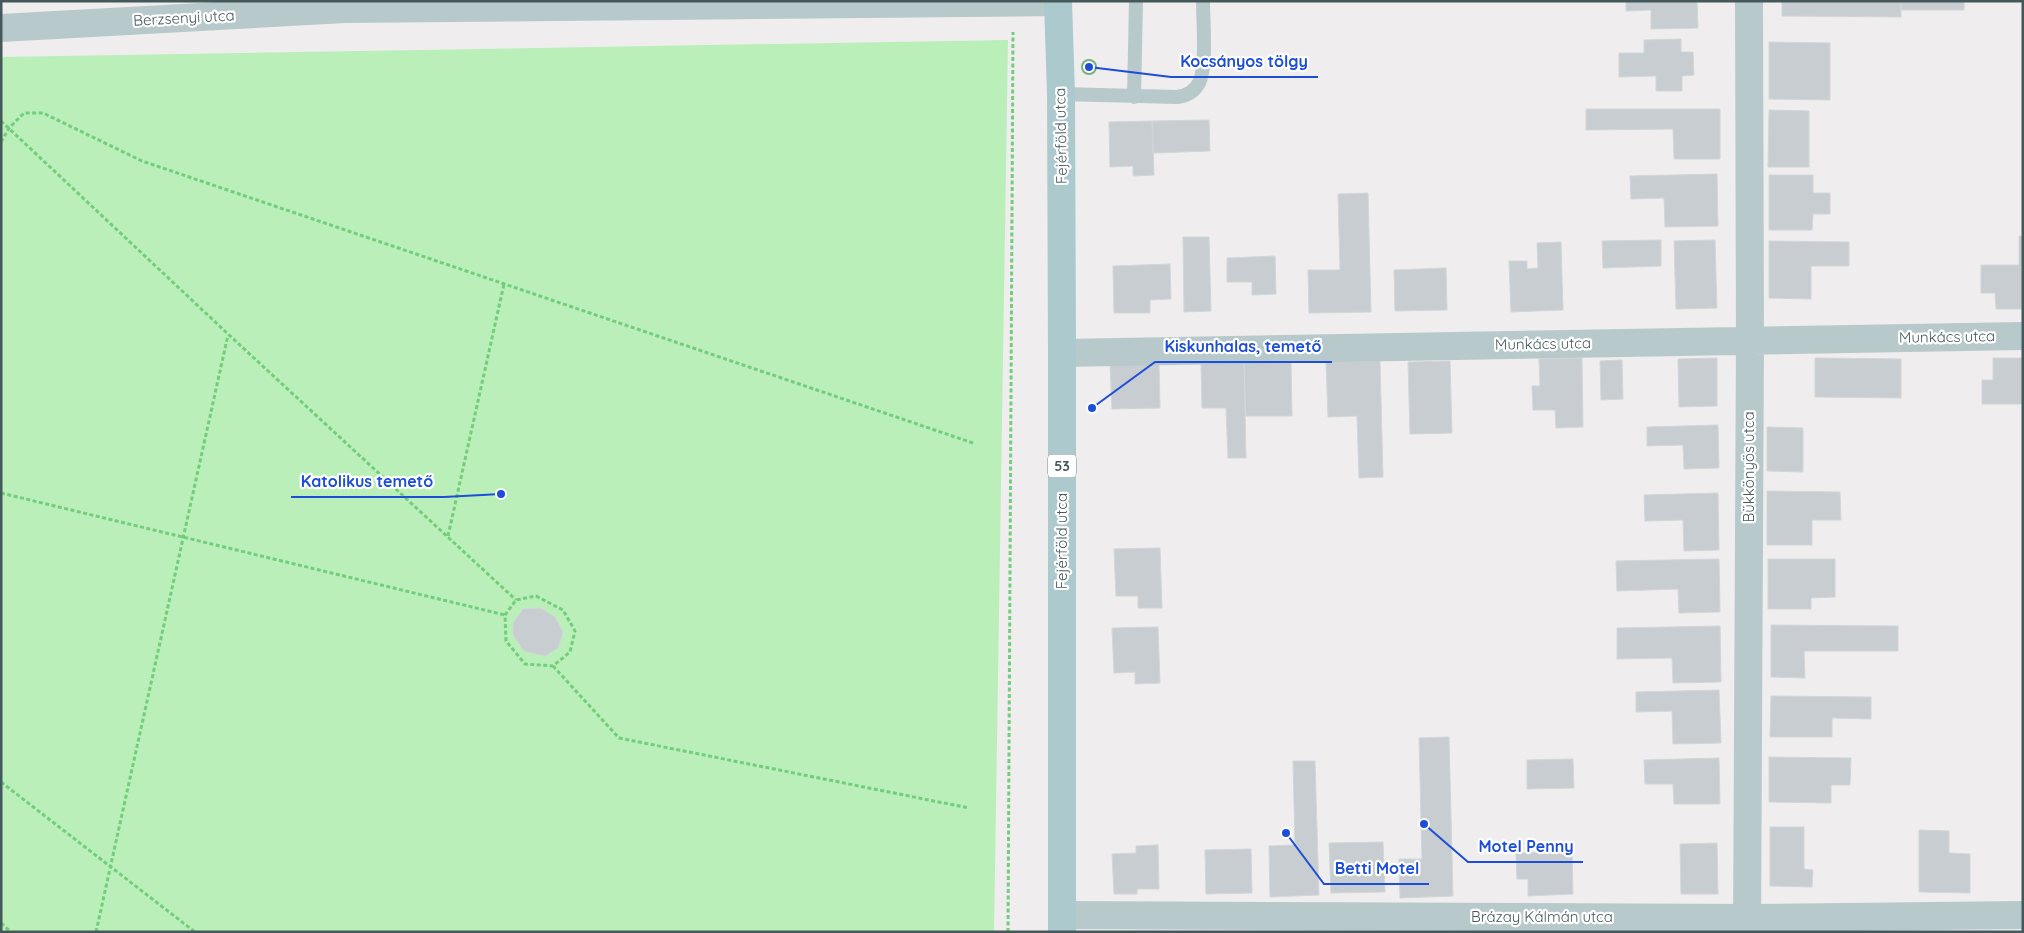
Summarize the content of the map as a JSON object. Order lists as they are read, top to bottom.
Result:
{
  "streets": {
    "main road": ["Fejérföld utca", "53"],
    "street": [
      "Berzsenyi utca",
      "Munkács utca",
      "Bükkönyös utca",
      "Brázay Kálmán utca"
    ]
  },
  "crossings": [
    ["Berzsenyi utca", "Fejérföld utca"],
    ["Fejérföld utca", "Munkács utca"],
    ["Fejérföld utca", "Brázay Kálmán utca"],
    ["Munkács utca", "Bükkönyös utca"],
    ["Bükkönyös utca", "Brázay Kálmán utca"]
  ],
  "places": [
    "Kocsányos tölgy",
    "Kiskunhalas, temető",
    "Katolikus temető",
    "Motel Penny",
    "Betti Motel"
  ]
}
